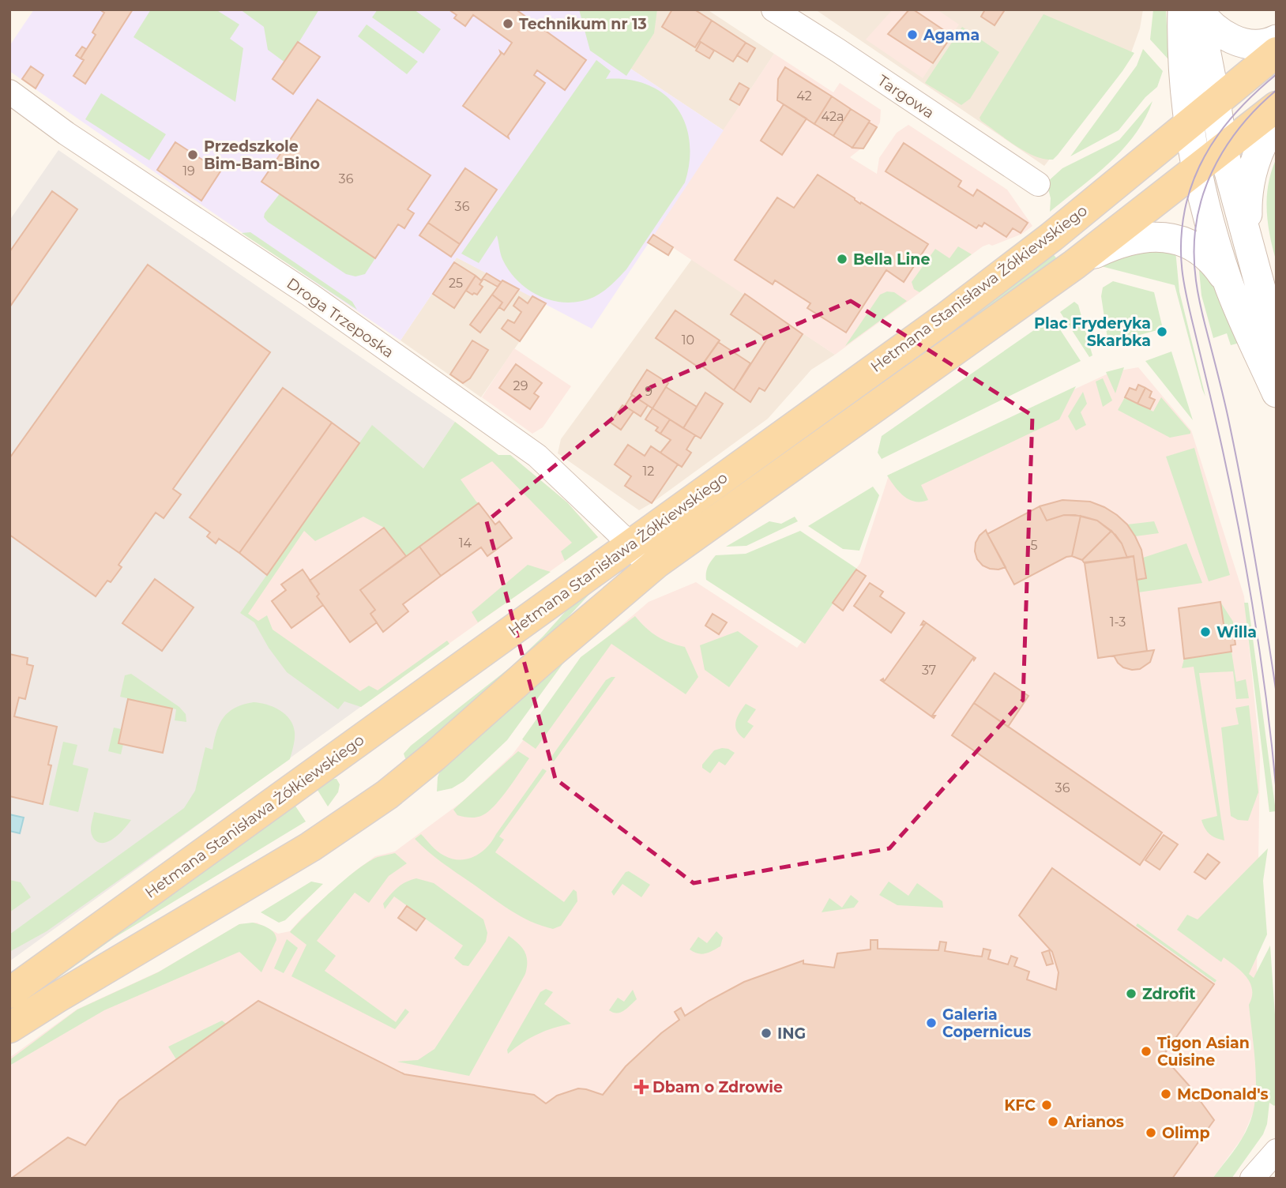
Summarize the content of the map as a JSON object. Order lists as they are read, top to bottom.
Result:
{
  "streets": {
    "main road": ["Hetmana Stanisława Żółkiewskiego"],
    "street": ["Targowa", "Droga Trzeposka"]
  },
  "crossings": [
    ["Hetmana Stanisława Żółkiewskiego", "Droga Trzeposka"]
  ],
  "places": {
    "other": [
      "Technikum nr 13",
      "Agama",
      "Przedszkole Bim-Bam-Bino",
      "Bella Line",
      "Plac Fryderyka Skarbka",
      "Willa",
      "Zdrofit",
      "Galeria Copernicus",
      "ING",
      "Tigon Asian Cuisine",
      "McDonald's",
      "KFC",
      "Arianos",
      "Olimp"
    ],
    "health": ["Dbam o Zdrowie"]
  },
  "house_numbers": [
    "42",
    "42a",
    "19",
    "36",
    "36",
    "25",
    "10",
    "29",
    "9",
    "12",
    "14",
    "5",
    "1-3",
    "37",
    "36"
  ]
}
